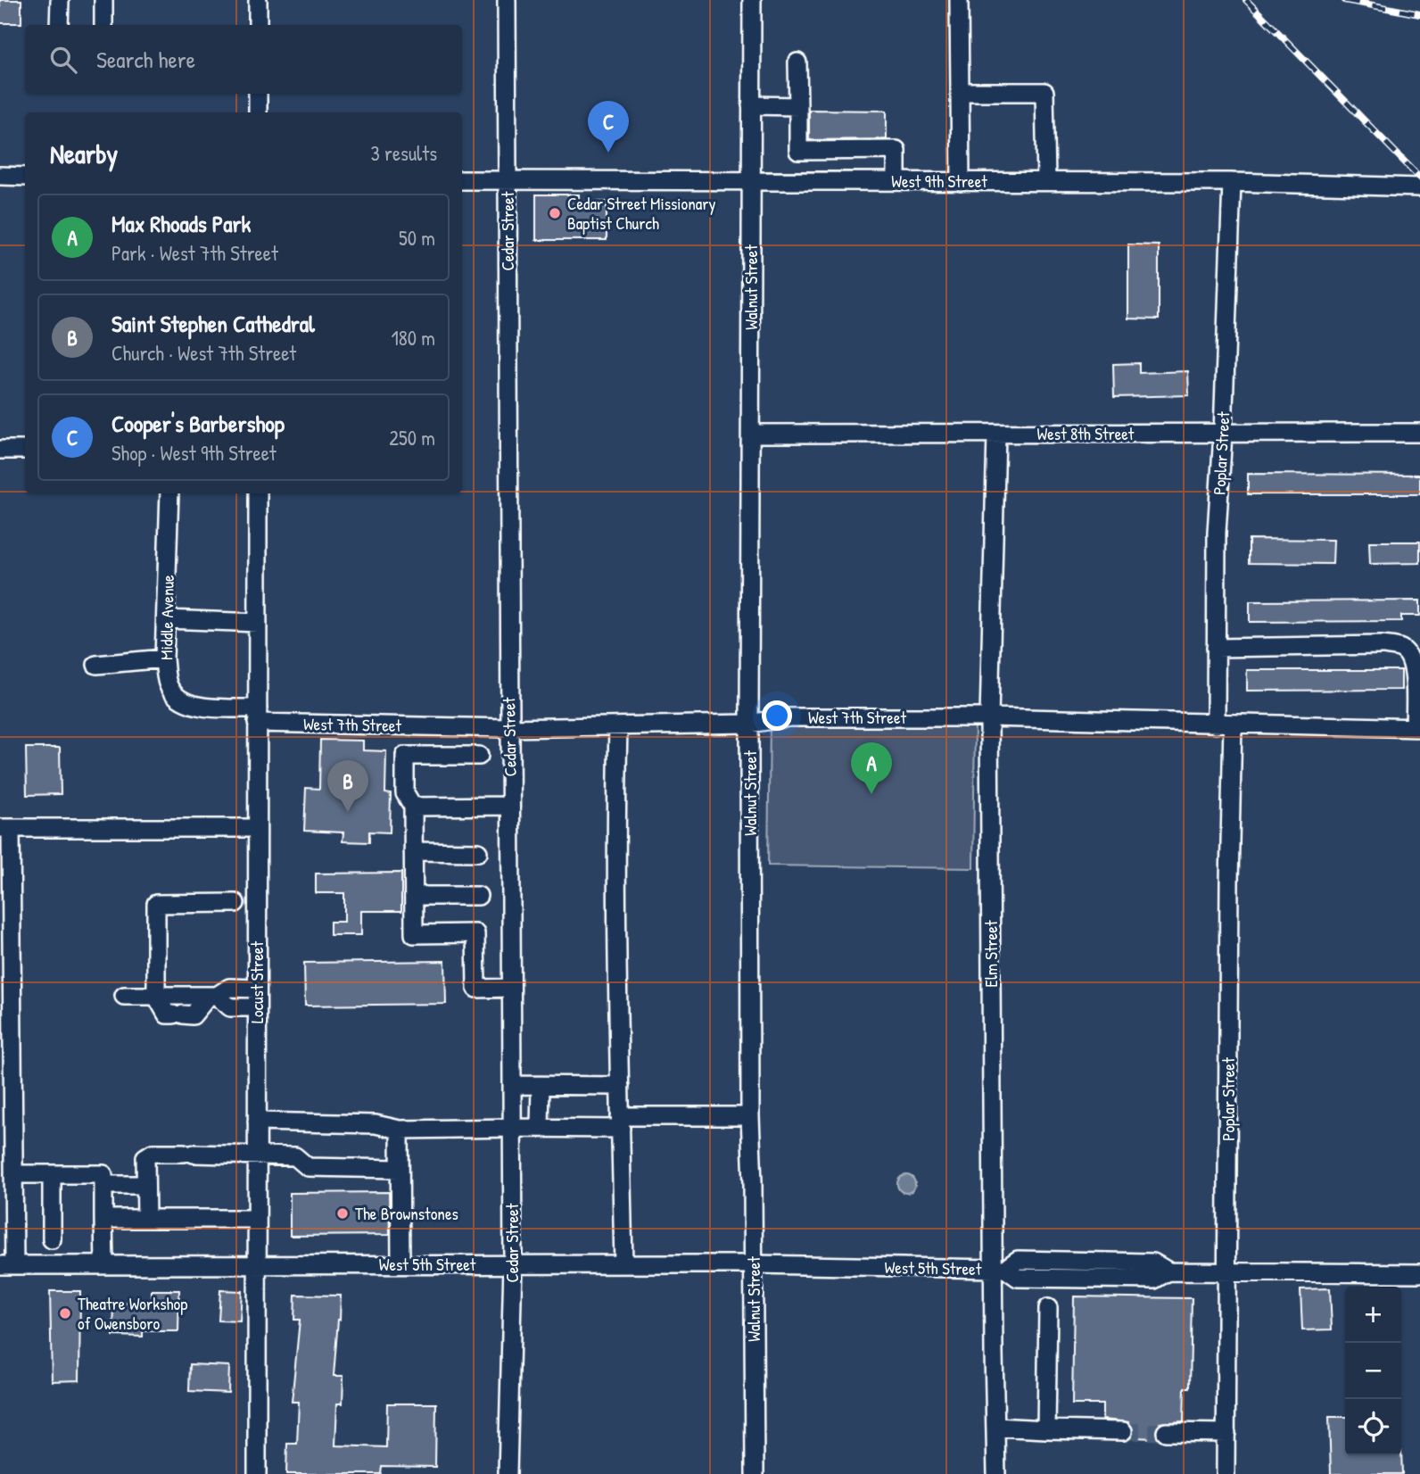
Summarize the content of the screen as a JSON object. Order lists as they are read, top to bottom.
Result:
{
  "streets": {
    "street": [
      "West 9th Street",
      "Cedar Street",
      "Walnut Street",
      "West 8th Street",
      "Poplar Street",
      "Middle Avenue",
      "West 7th Street",
      "Elm Street",
      "Locust Street",
      "West 5th Street"
    ]
  },
  "crossings": [
    ["West 9th Street", "Cedar Street"],
    ["West 9th Street", "Walnut Street"],
    ["West 9th Street", "Poplar Street"],
    ["Cedar Street", "West 7th Street"],
    ["Cedar Street", "West 5th Street"],
    ["Walnut Street", "West 8th Street"],
    ["Walnut Street", "West 7th Street"],
    ["Walnut Street", "West 5th Street"],
    ["West 8th Street", "Poplar Street"],
    ["West 8th Street", "Elm Street"],
    ["Poplar Street", "West 7th Street"],
    ["Poplar Street", "West 5th Street"],
    ["Middle Avenue", "West 7th Street"],
    ["Middle Avenue", "Locust Street"],
    ["West 7th Street", "Elm Street"],
    ["West 7th Street", "Locust Street"],
    ["Elm Street", "West 5th Street"],
    ["Locust Street", "West 5th Street"]
  ],
  "places": ["Cedar Street Missionary Baptist Church", "The Brownstones", "Theatre Workshop of Owensboro"],
  "page": {
    "search": "Search here",
    "pins": ["C", "A", "B"],
    "heading": ["Nearby", "3 results"],
    "list": [
      {
        "mark": "A",
        "name": "Max Rhoads Park",
        "note": "Park · West 7th Street",
        "value": "50 m"
      },
      {
        "mark": "B",
        "name": "Saint Stephen Cathedral",
        "note": "Church · West 7th Street",
        "value": "180 m"
      },
      {
        "mark": "C",
        "name": "Cooper's Barbershop",
        "note": "Shop · West 9th Street",
        "value": "250 m"
      }
    ],
    "map_buttons": ["+", "−"]
  }
}
